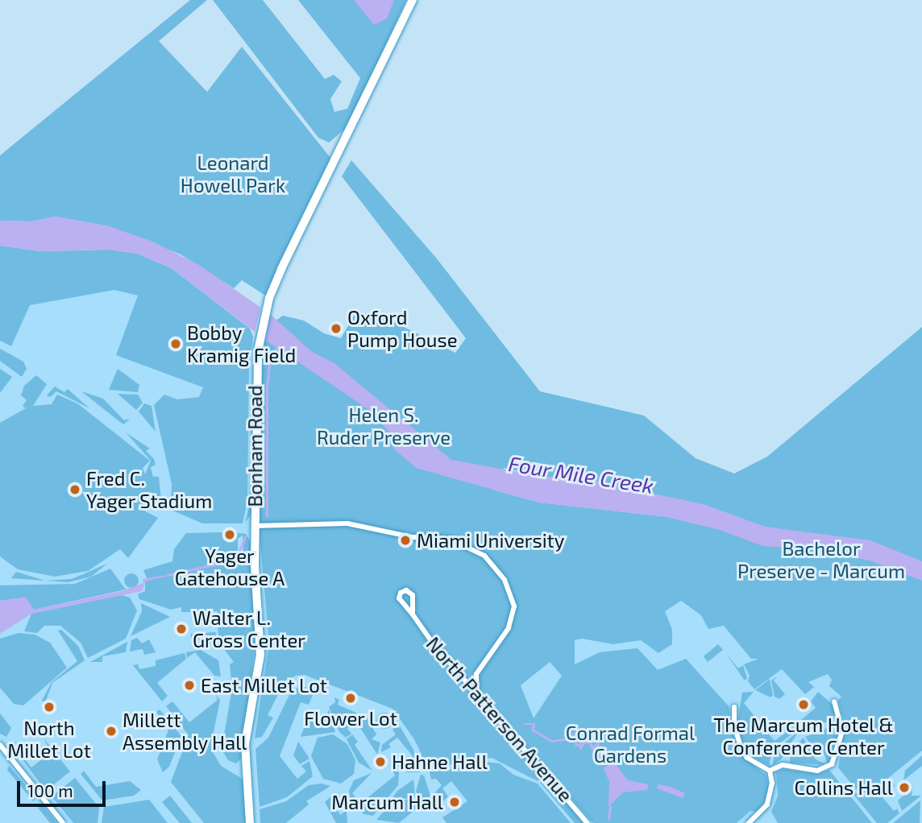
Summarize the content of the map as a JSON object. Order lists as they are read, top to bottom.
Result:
{
  "streets": {
    "street": ["Bonham Road", "North Patterson Avenue"]
  },
  "water": ["Four Mile Creek"],
  "parks": [
    "Leonard Howell Park",
    "Helen S. Ruder Preserve",
    "Bachelor Preserve - Marcum",
    "Conrad Formal Gardens"
  ],
  "places": [
    "Oxford Pump House",
    "Bobby Kramig Field",
    "Fred C. Yager Stadium",
    "Yager Gatehouse A",
    "Miami University",
    "Walter L. Gross Center",
    "East Millet Lot",
    "Flower Lot",
    "The Marcum Hotel & Conference Center",
    "North Millet Lot",
    "Millett Assembly Hall",
    "Hahne Hall",
    "Collins Hall",
    "Marcum Hall"
  ],
  "scale_bar": "100 m"
}
